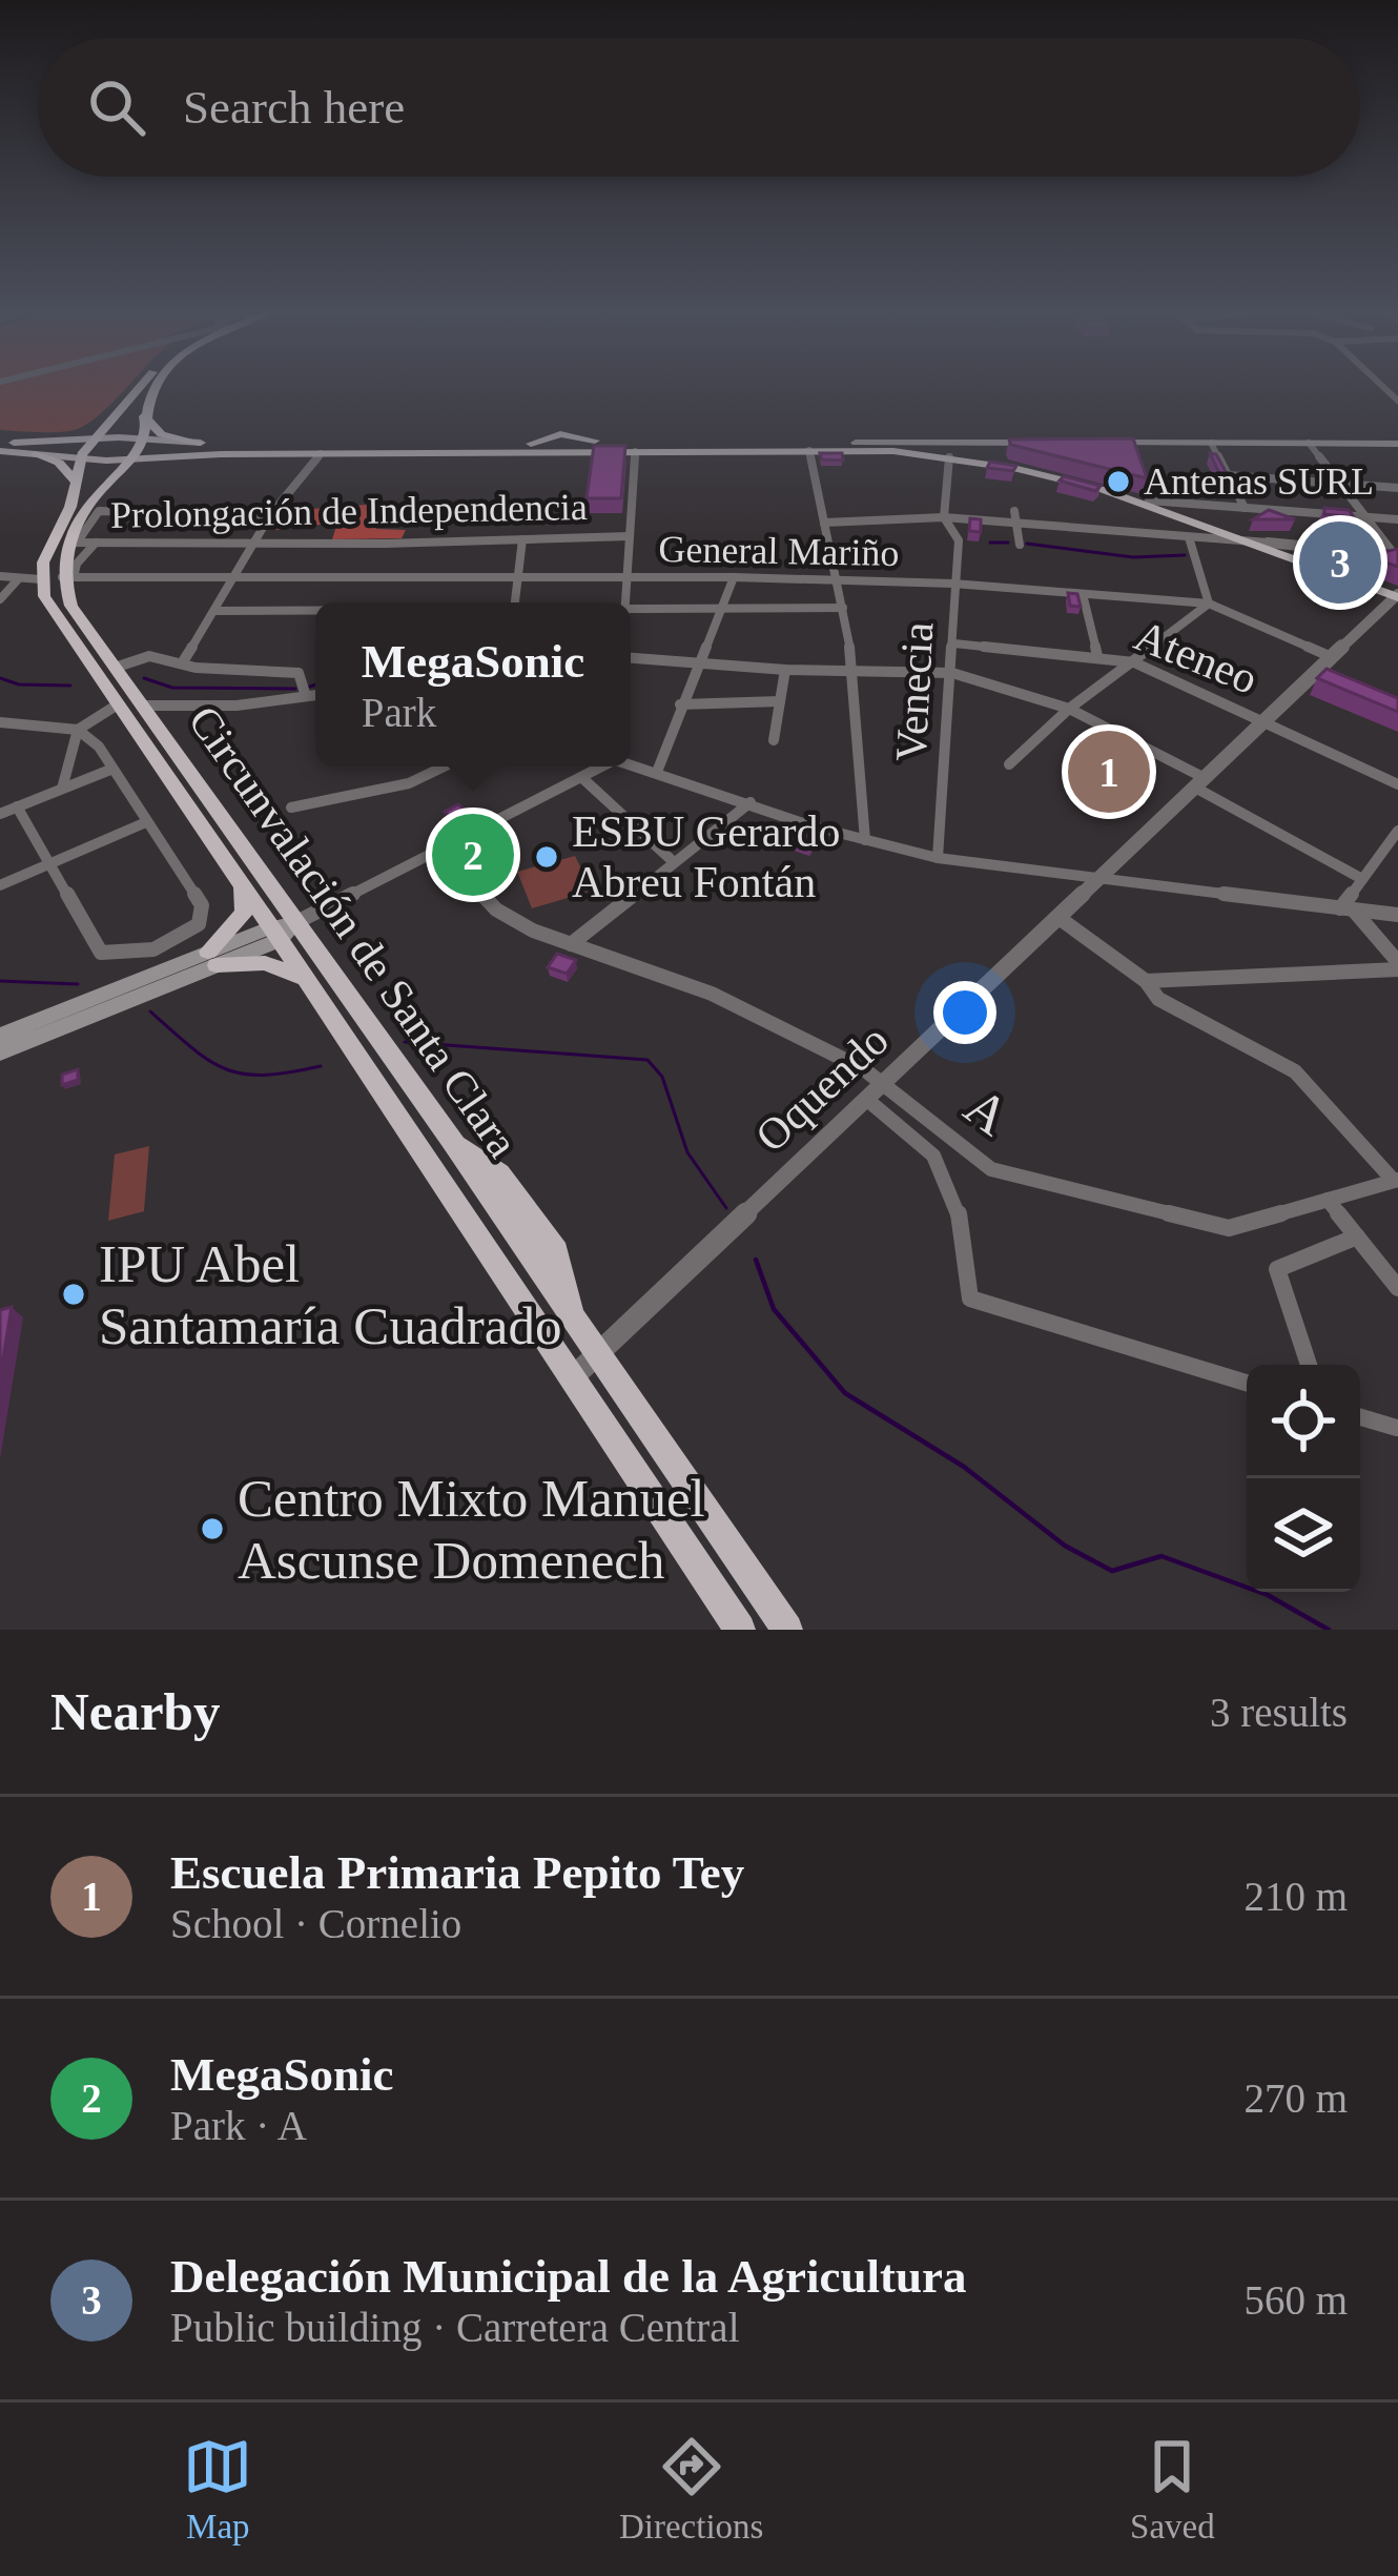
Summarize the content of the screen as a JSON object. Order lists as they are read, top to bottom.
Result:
{
  "streets": {
    "highway": ["Circunvalación de Santa Clara"],
    "street": [
      "Prolongación de Independencia",
      "General Mariño",
      "Ateneo",
      "Venecia",
      "Oquendo",
      "A"
    ]
  },
  "crossings": [
    ["General Mariño", "Venecia"],
    ["General Mariño", "Circunvalación de Santa Clara"],
    ["General Mariño", "Oquendo"],
    ["Ateneo", "Venecia"],
    ["Ateneo", "Oquendo"],
    ["Circunvalación de Santa Clara", "Oquendo"],
    ["Oquendo", "A"]
  ],
  "places": [
    "Antenas SURL",
    "ESBU Gerardo Abreu Fontán",
    "IPU Abel Santamaría Cuadrado",
    "Centro Mixto Manuel Ascunse Domenech"
  ],
  "page": {
    "search": "Search here",
    "pins": ["3", "1", "2"],
    "popup": ["MegaSonic", "Park"],
    "heading": ["Nearby", "3 results"],
    "list": [
      {
        "mark": "1",
        "name": "Escuela Primaria Pepito Tey",
        "note": "School · Cornelio",
        "value": "210 m"
      },
      {
        "mark": "2",
        "name": "MegaSonic",
        "note": "Park · A",
        "value": "270 m"
      },
      {
        "mark": "3",
        "name": "Delegación Municipal de la Agricultura",
        "note": "Public building · Carretera Central",
        "value": "560 m"
      }
    ],
    "nav": ["Map", "Directions", "Saved"]
  }
}
